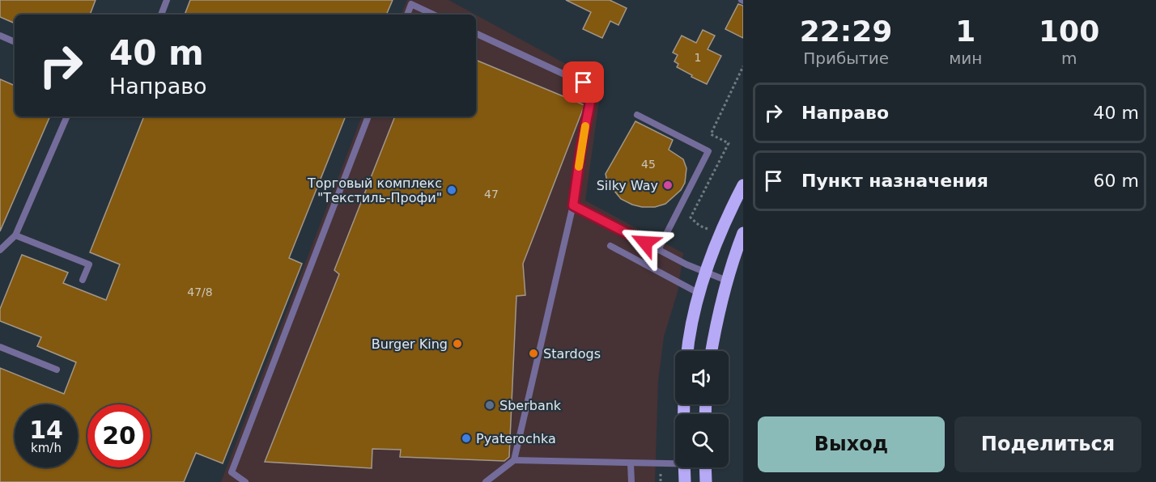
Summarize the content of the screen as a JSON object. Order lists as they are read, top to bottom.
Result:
{
  "places": [
    "Silky Way",
    "Торговый комплекс \"Текстиль-Профи\"",
    "Burger King",
    "Stardogs",
    "Sberbank",
    "Pyaterochka"
  ],
  "house_numbers": [
    "1",
    "45",
    "47",
    "47/8"
  ],
  "page": {
    "eta": [
      "22:29",
      "Прибытие",
      "1",
      "мин",
      "100",
      "m"
    ],
    "turn": ["40 m", "Направо"],
    "list": [
      {
        "name": "Направо",
        "value": "40 m"
      },
      {
        "name": "Пункт назначения",
        "value": "60 m"
      }
    ],
    "speed": "14 km/h",
    "limit": "20",
    "buttons": ["Выход", "Поделиться"]
  }
}
